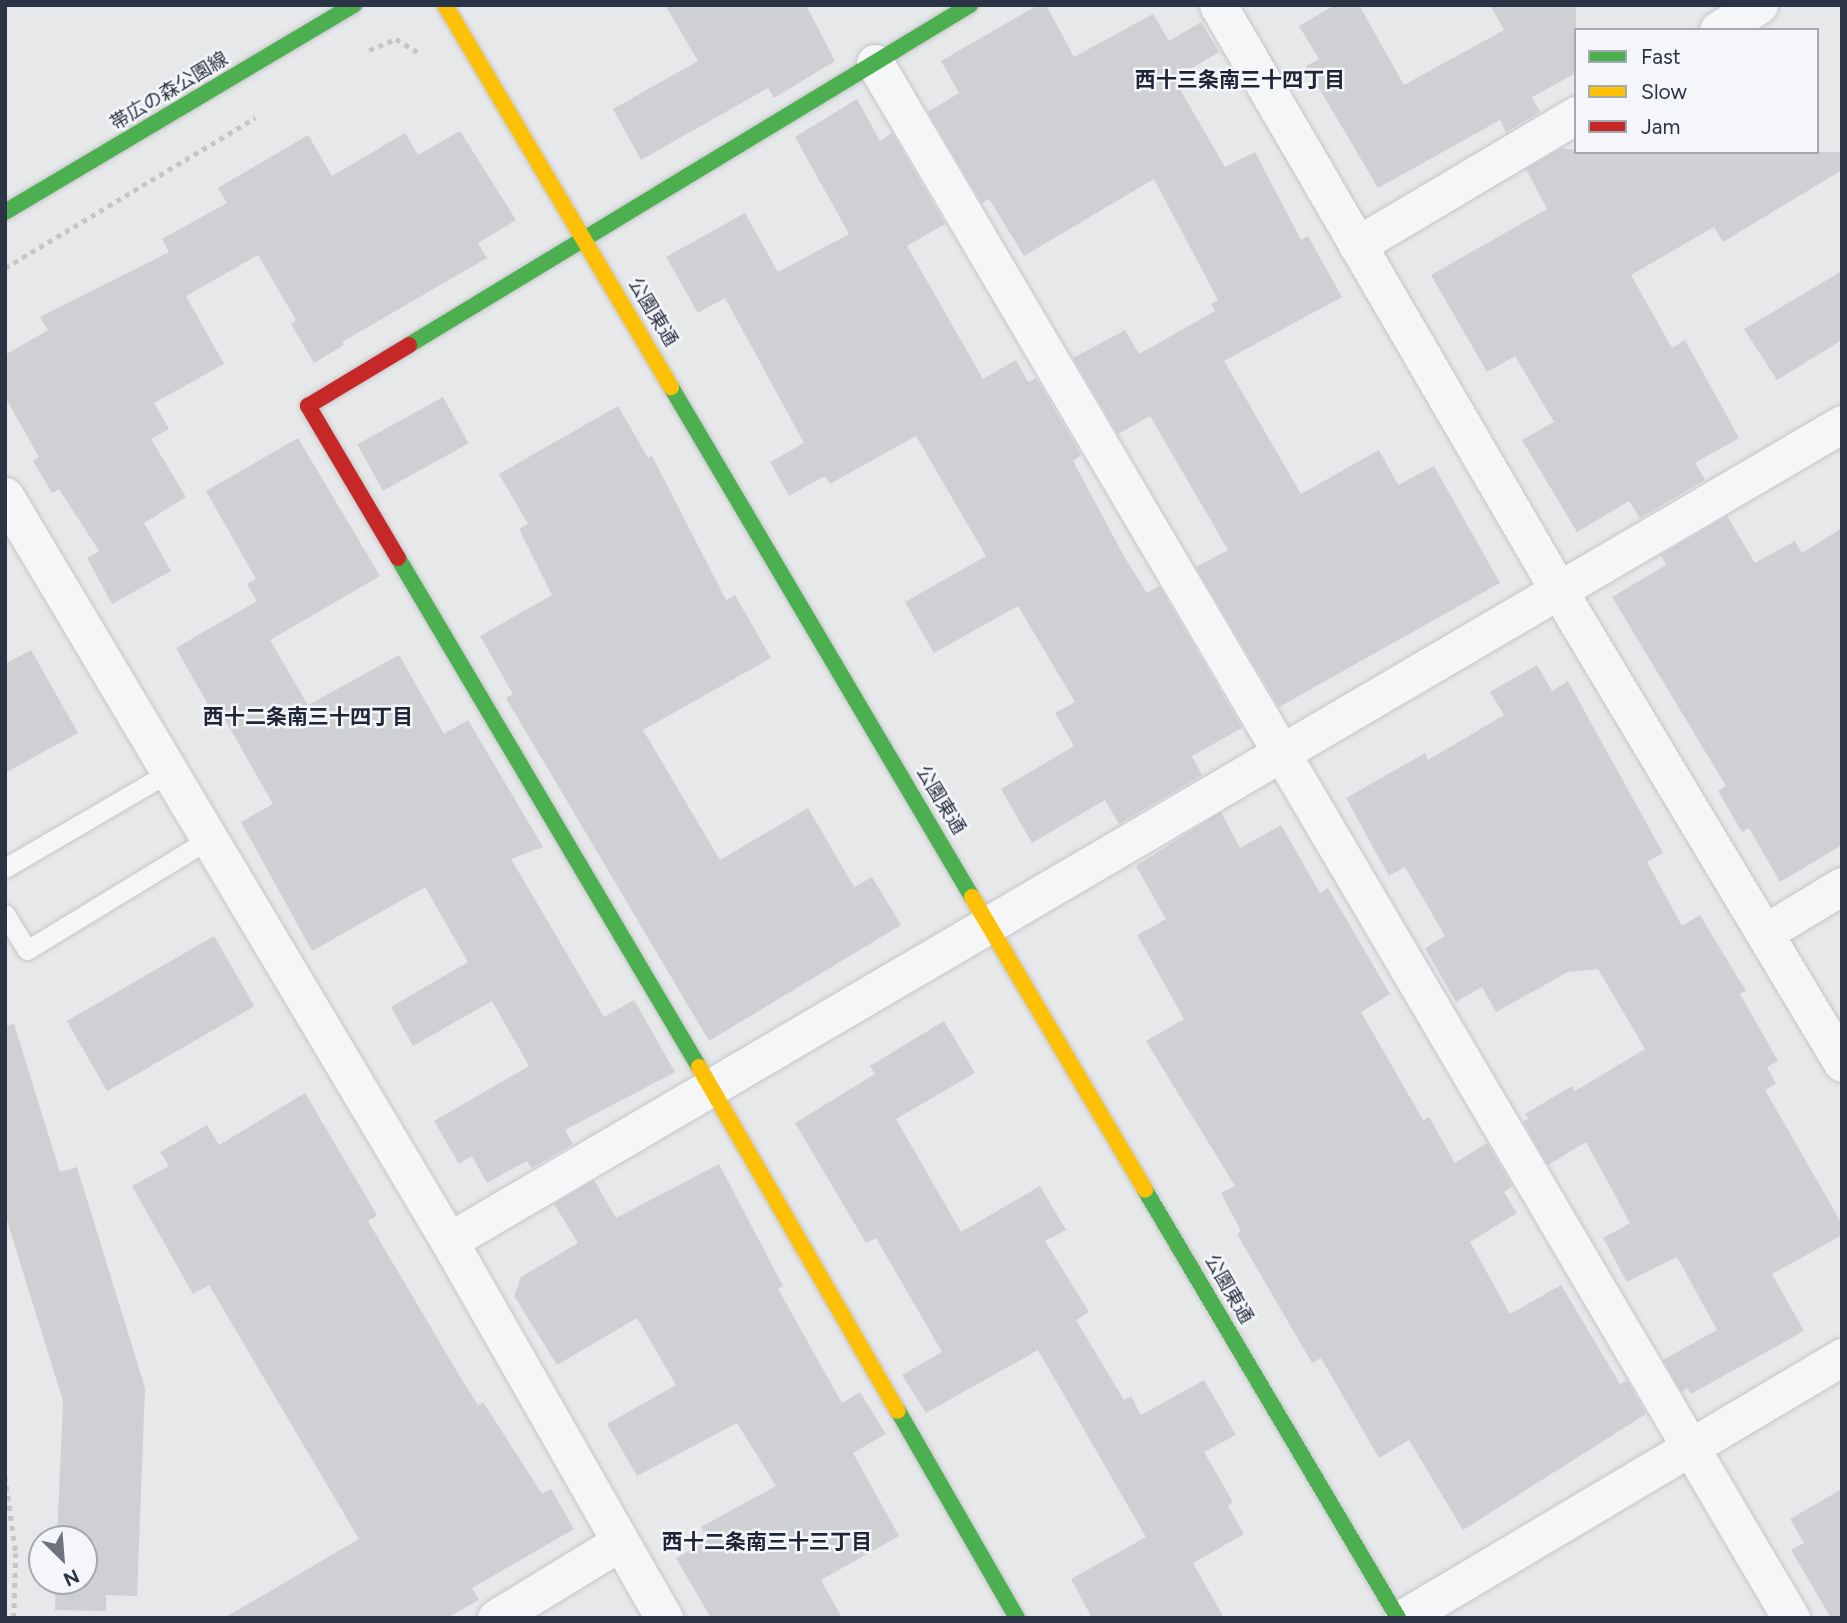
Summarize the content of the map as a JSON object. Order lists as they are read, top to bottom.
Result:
{
  "streets": {
    "street": ["帯広の森公園線", "公園東通"]
  },
  "districts": ["西十三条南三十四丁目", "西十二条南三十四丁目", "西十二条南三十三丁目"],
  "legend": ["Fast", "Slow", "Jam"],
  "north": "bottom right"
}
